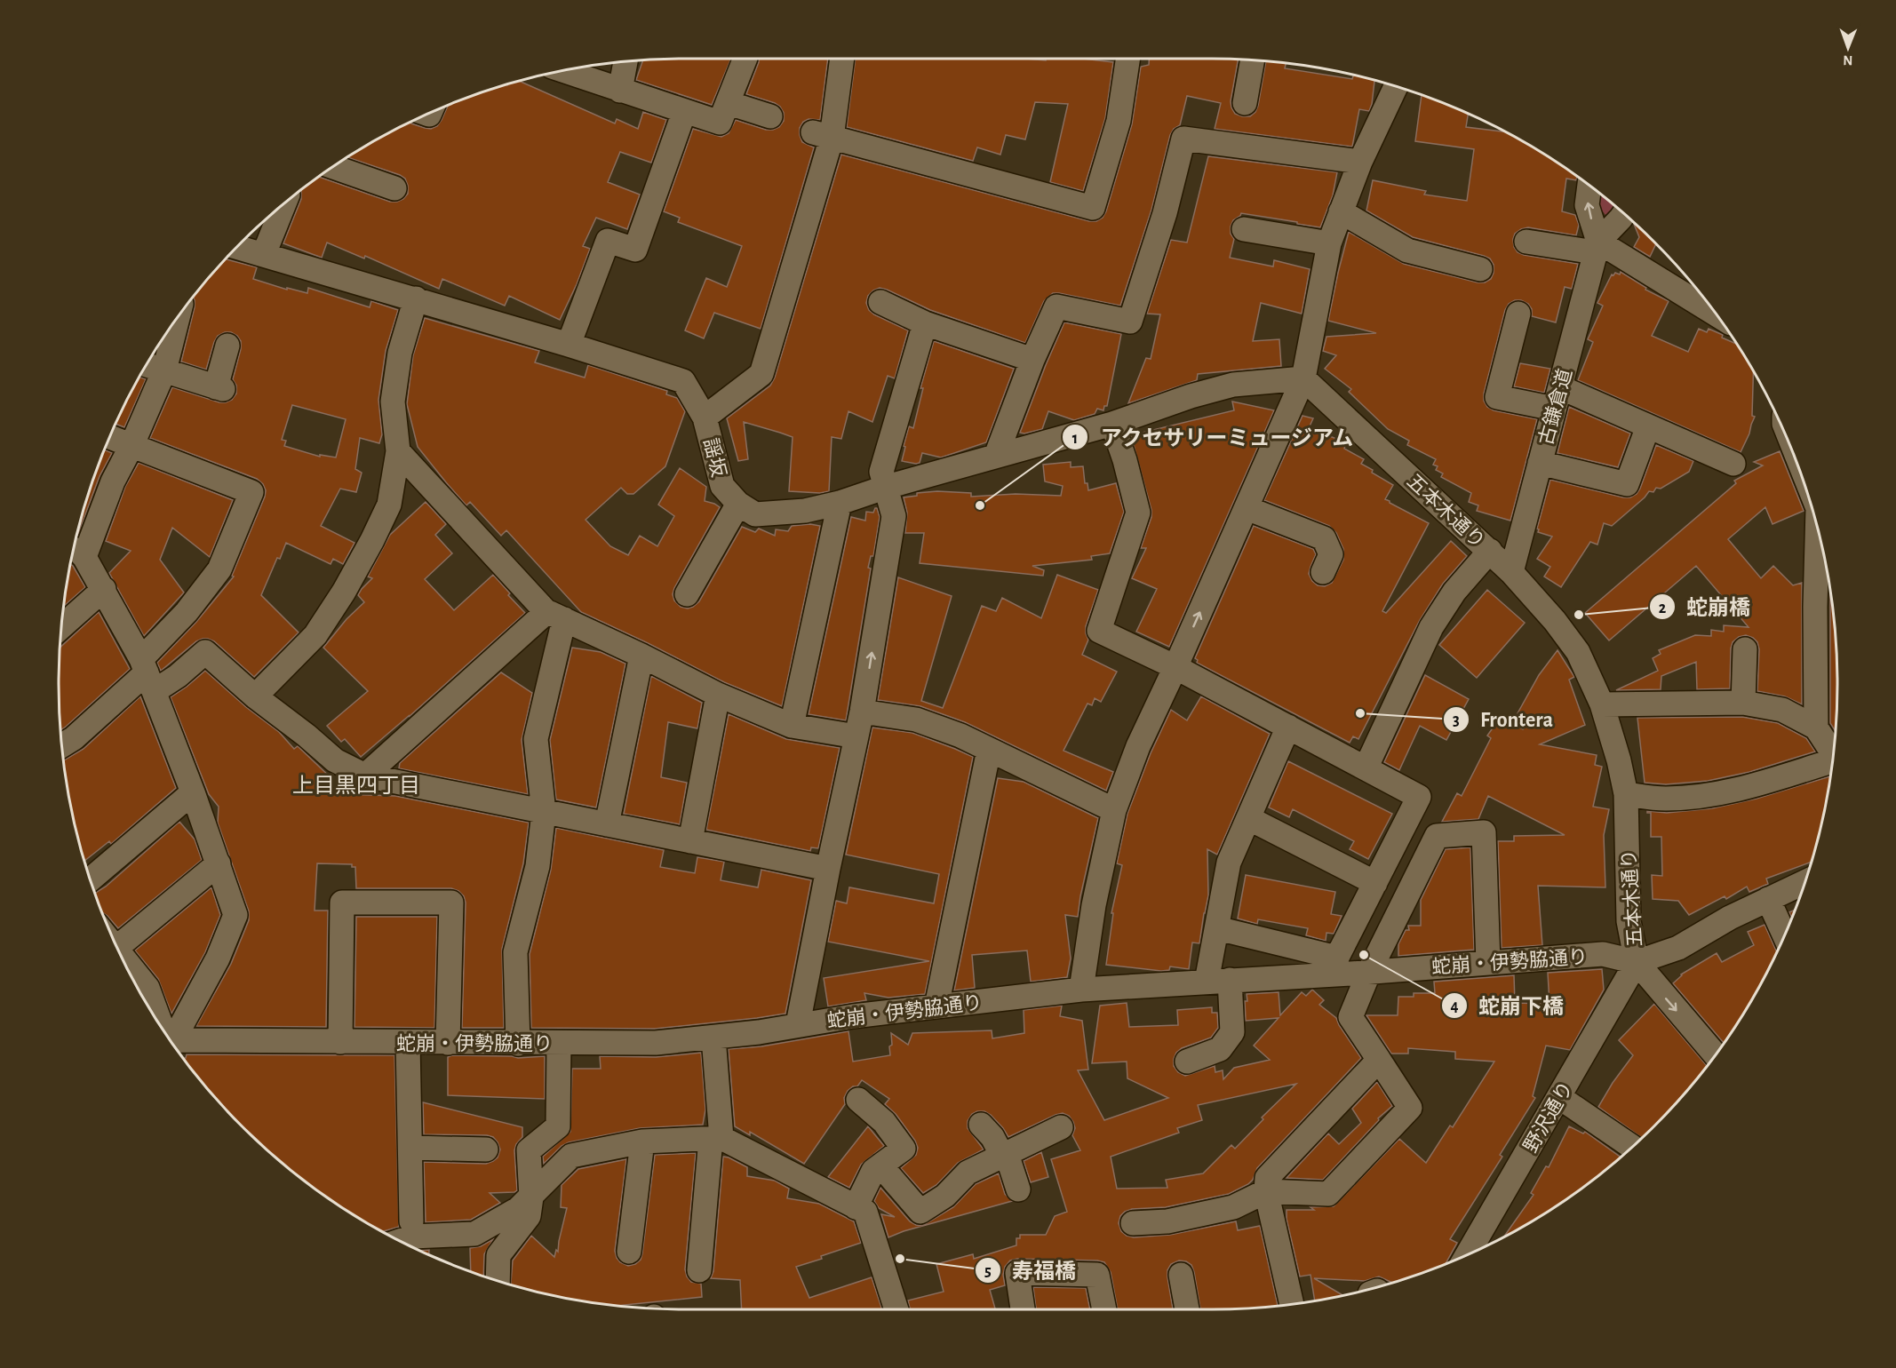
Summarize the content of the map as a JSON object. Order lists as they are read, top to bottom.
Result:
{
  "streets": {
    "street": [
      "古鎌倉道",
      "謡坂",
      "五本木通り",
      "蛇崩・伊勢脇通り",
      "野沢通り"
    ]
  },
  "crossings": [
    ["古鎌倉道", "五本木通り"],
    ["謡坂", "五本木通り"],
    ["五本木通り", "蛇崩・伊勢脇通り"],
    ["五本木通り", "野沢通り"],
    ["蛇崩・伊勢脇通り", "野沢通り"]
  ],
  "districts": ["上目黒四丁目"],
  "places": [
    "アクセサリーミュージアム",
    "蛇崩橋",
    "Frontera",
    "蛇崩下橋",
    "寿福橋"
  ],
  "north": "bottom"
}
